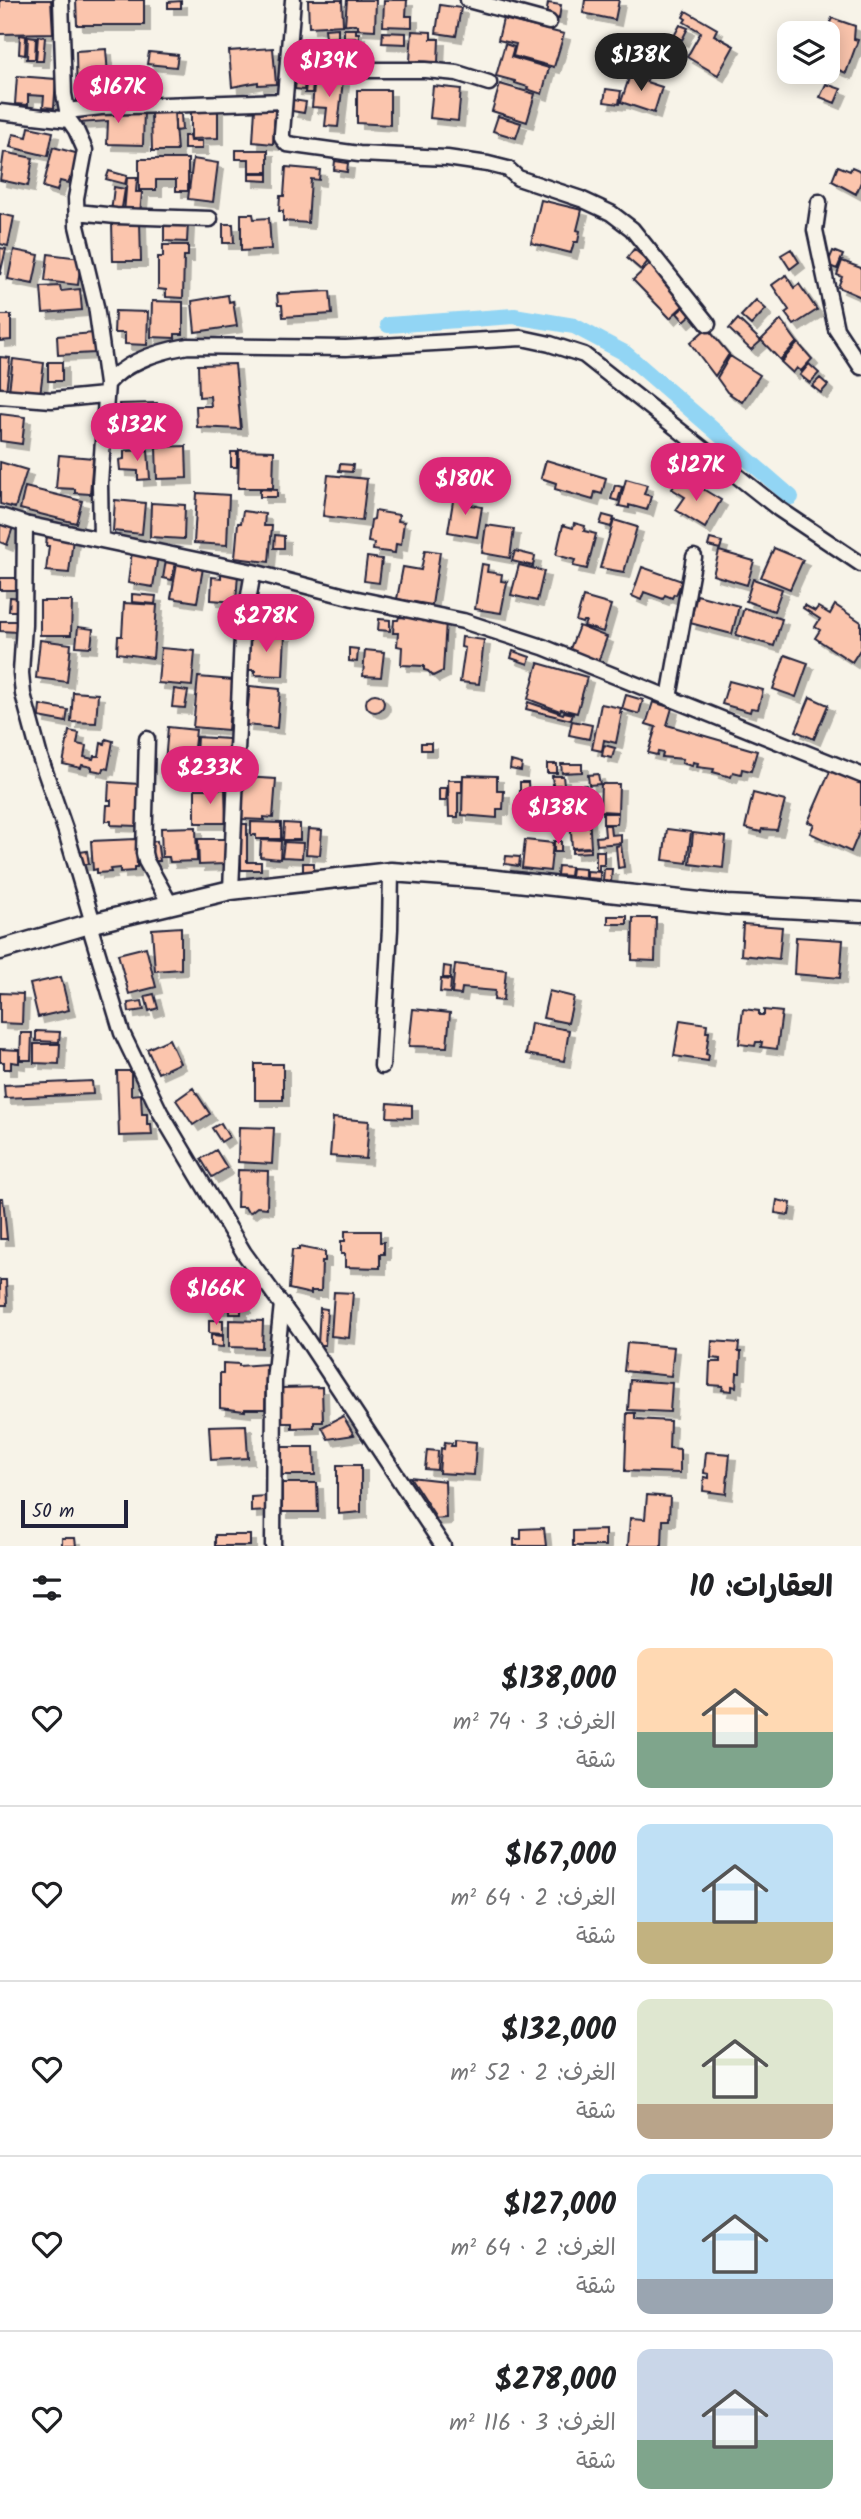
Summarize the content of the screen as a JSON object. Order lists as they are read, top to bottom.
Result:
{
  "scale_bar": "50 m",
  "page": {
    "price": [
      "$138K",
      "$139K",
      "$167K",
      "$132K",
      "$127K",
      "$180K",
      "$278K",
      "$233K",
      "$138K",
      "$166K"
    ],
    "scale": "50 m",
    "heading": "العقارات: 10",
    "list": [
      {
        "name": "$138,000",
        "note": "الغرف: 3 · 74 m² · شقة"
      },
      {
        "name": "$167,000",
        "note": "الغرف: 2 · 64 m² · شقة"
      },
      {
        "name": "$132,000",
        "note": "الغرف: 2 · 52 m² · شقة"
      },
      {
        "name": "$127,000",
        "note": "الغرف: 2 · 64 m² · شقة"
      },
      {
        "name": "$278,000",
        "note": "الغرف: 3 · 116 m² · شقة"
      }
    ]
  }
}
